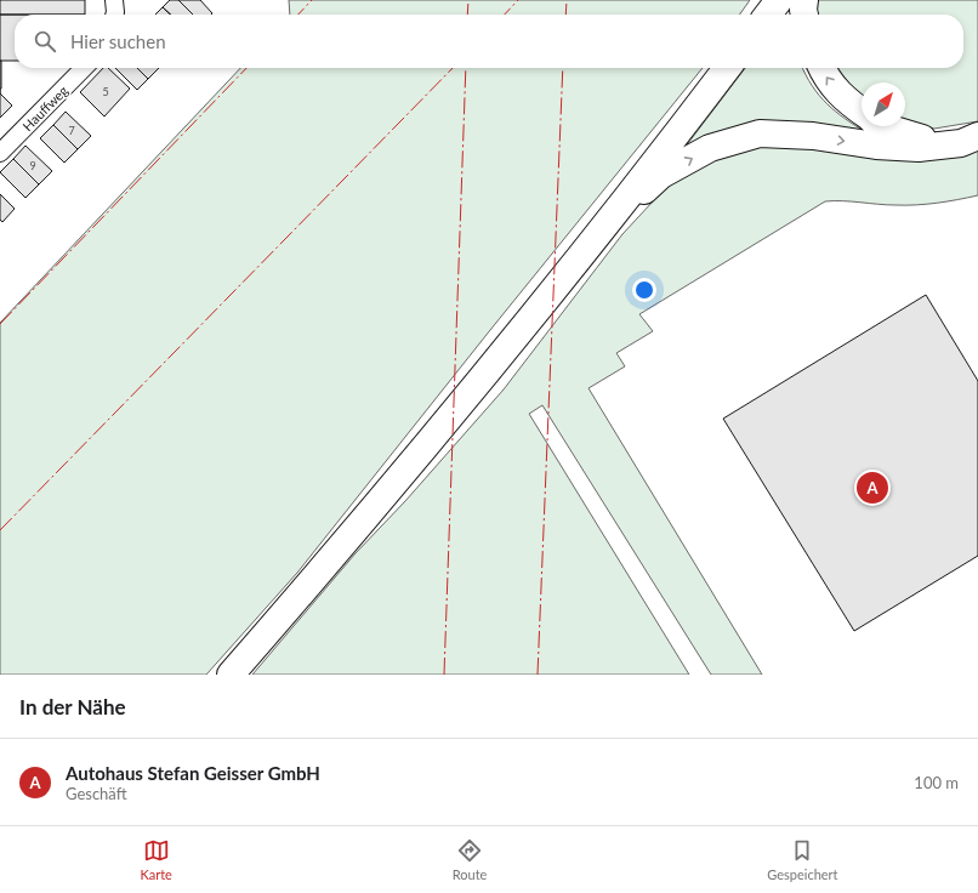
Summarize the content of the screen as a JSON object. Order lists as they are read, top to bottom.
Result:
{
  "streets": {
    "street": ["Hauffweg"]
  },
  "house_numbers": ["5", "7", "9"],
  "north": "top right",
  "page": {
    "search": "Hier suchen",
    "pins": "A",
    "heading": "In der Nähe",
    "list": [
      {
        "mark": "A",
        "name": "Autohaus Stefan Geisser GmbH",
        "note": "Geschäft",
        "value": "100 m"
      }
    ],
    "nav": ["Karte", "Route", "Gespeichert"]
  }
}
